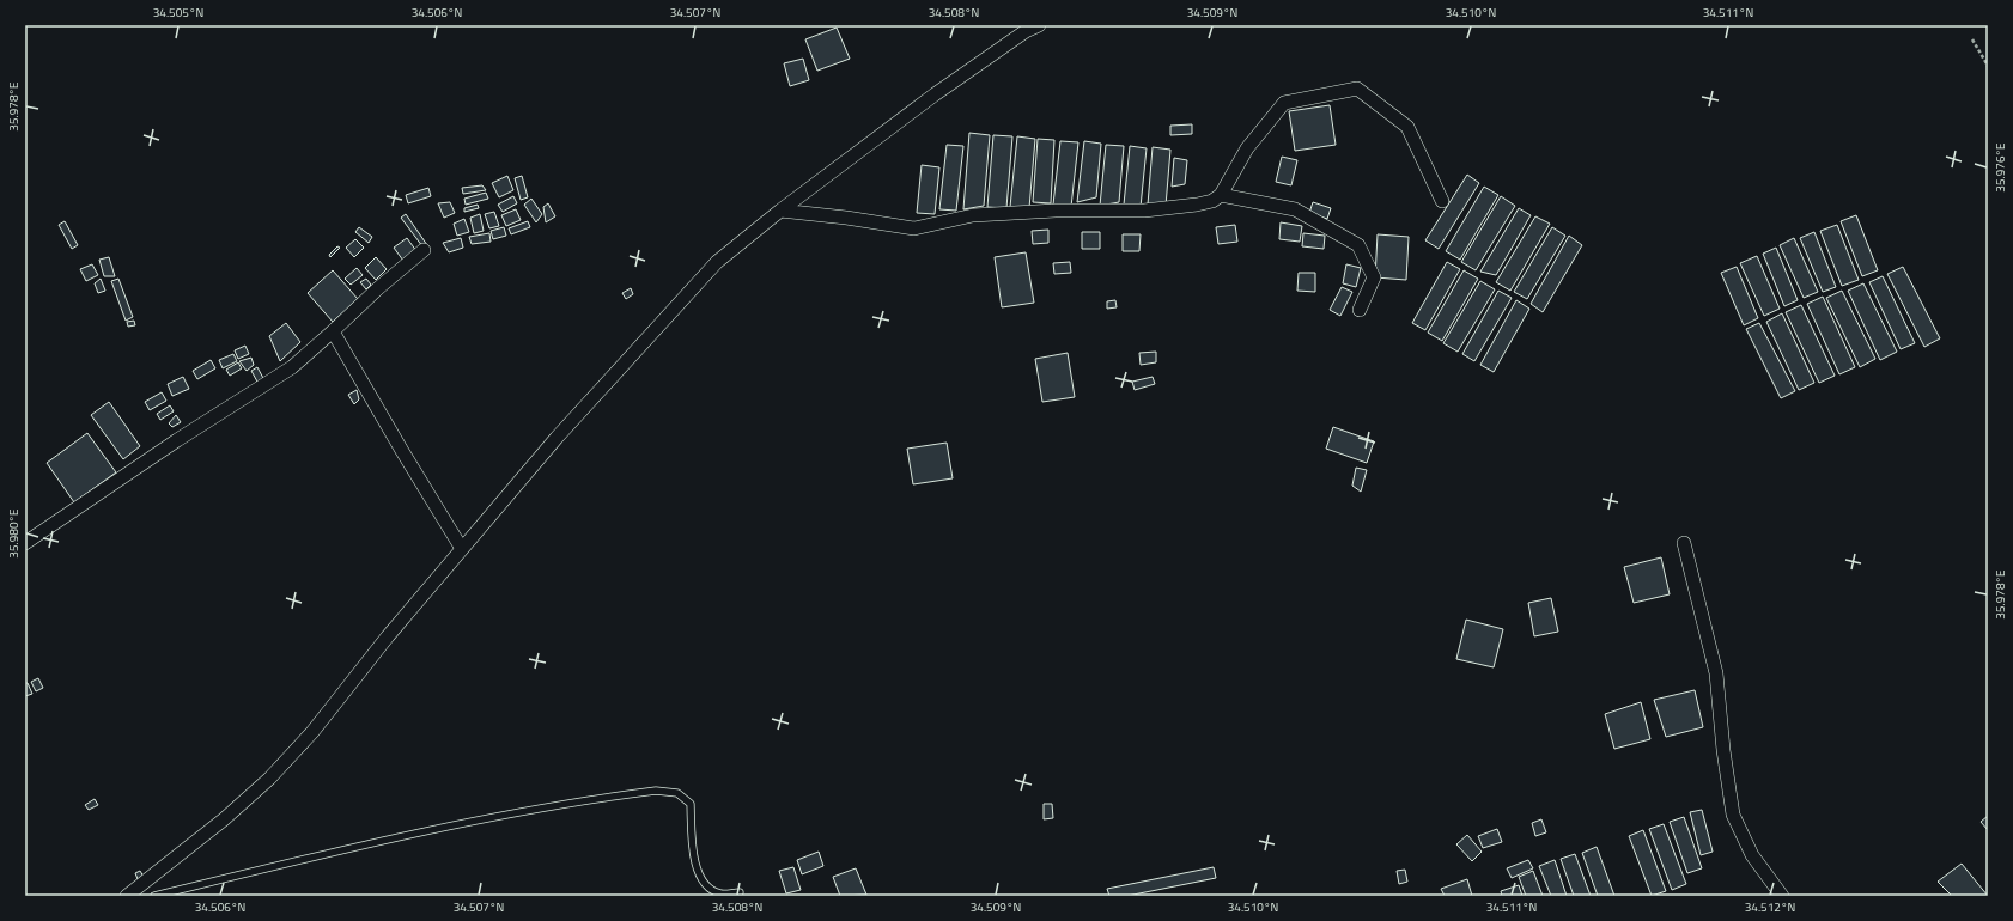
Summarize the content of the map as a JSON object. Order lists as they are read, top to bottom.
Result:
{
  "coordinates": [
    "34.505°N",
    "34.506°N",
    "34.507°N",
    "34.508°N",
    "34.509°N",
    "34.510°N",
    "34.511°N",
    "35.978°E",
    "35.976°E",
    "35.980°E",
    "34.512°N"
  ]
}
